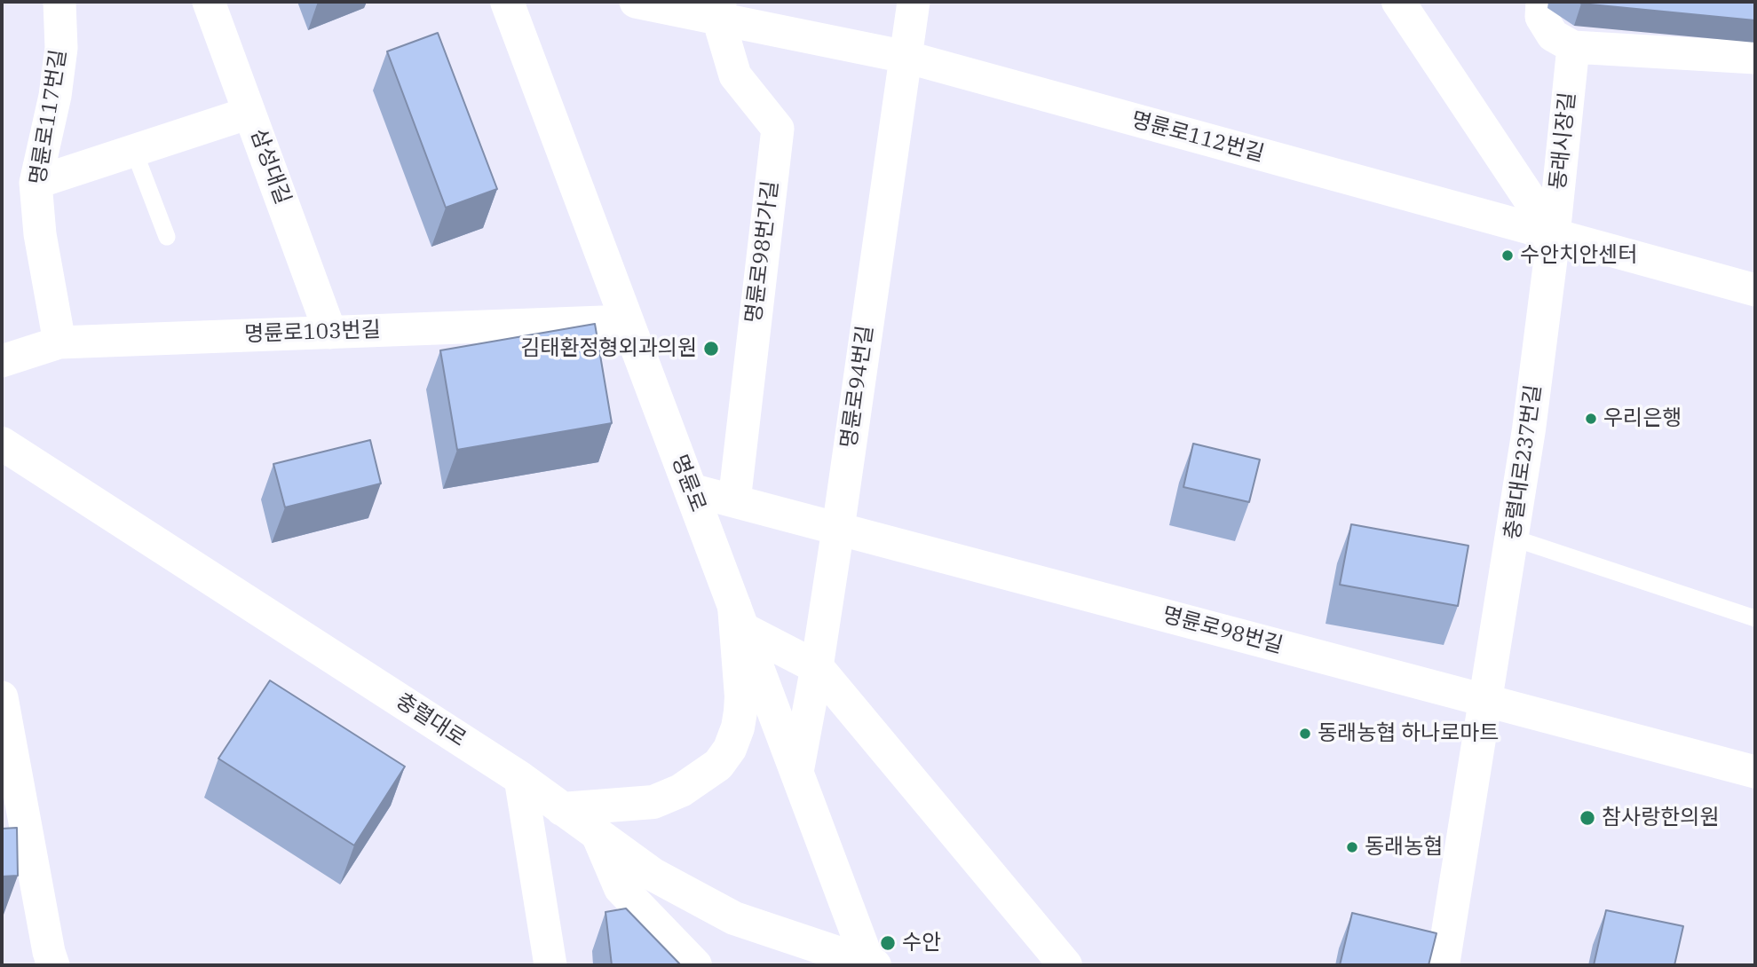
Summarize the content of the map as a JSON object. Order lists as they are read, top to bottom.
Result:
{
  "streets": {
    "main road": ["충렬대로237번길", "명륜로", "충렬대로"],
    "street": [
      "명륜로117번길",
      "명륜로112번길",
      "동래시장길",
      "삼성대길",
      "명륜로98번가길",
      "명륜로103번길",
      "명륜로94번길",
      "명륜로98번길"
    ]
  },
  "crossings": [
    ["명륜로117번길", "명륜로103번길"],
    ["명륜로112번길", "동래시장길"],
    ["명륜로112번길", "명륜로98번가길"],
    ["명륜로112번길", "명륜로94번길"],
    ["명륜로112번길", "충렬대로237번길"],
    ["동래시장길", "충렬대로237번길"],
    ["삼성대길", "명륜로103번길"],
    ["명륜로98번가길", "명륜로98번길"],
    ["명륜로103번길", "명륜로"],
    ["명륜로94번길", "명륜로"],
    ["명륜로94번길", "명륜로98번길"],
    ["충렬대로237번길", "명륜로98번길"],
    ["명륜로", "명륜로98번길"],
    ["명륜로", "충렬대로"]
  ],
  "places": [
    "수안치안센터",
    "김태환정형외과의원",
    "우리은행",
    "동래농협 하나로마트",
    "참사랑한의원",
    "동래농협",
    "수안"
  ]
}
